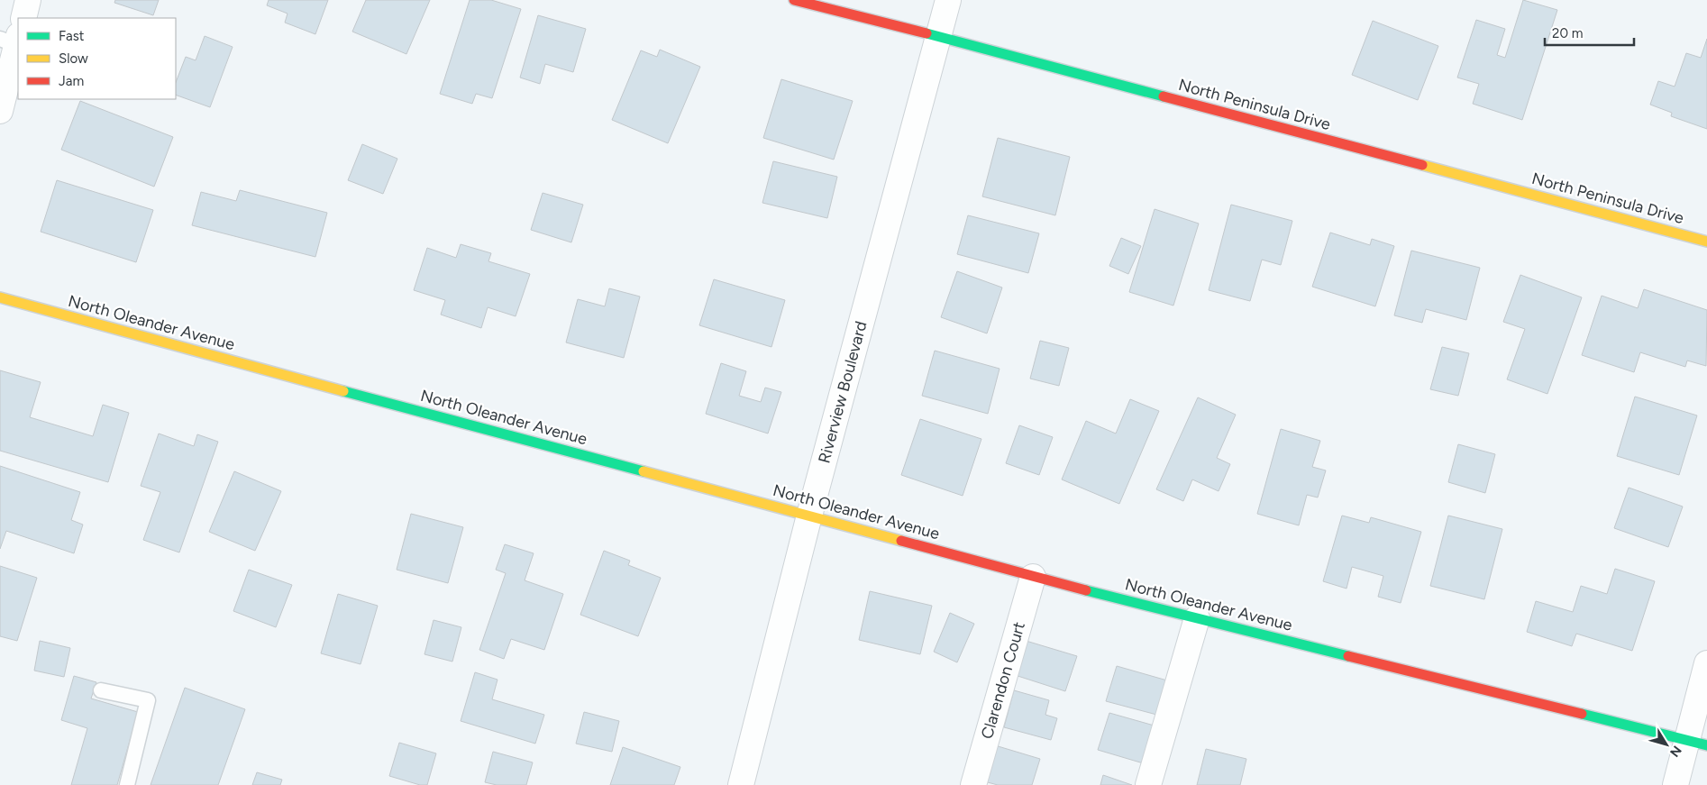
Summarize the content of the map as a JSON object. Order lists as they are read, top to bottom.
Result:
{
  "streets": {
    "street": [
      "North Peninsula Drive",
      "North Oleander Avenue",
      "Riverview Boulevard",
      "Clarendon Court"
    ]
  },
  "crossings": [
    ["North Peninsula Drive", "Riverview Boulevard"],
    ["North Oleander Avenue", "Riverview Boulevard"],
    ["North Oleander Avenue", "Clarendon Court"]
  ],
  "legend": ["Fast", "Slow", "Jam"],
  "scale_bar": "20 m",
  "north": "bottom right"
}
